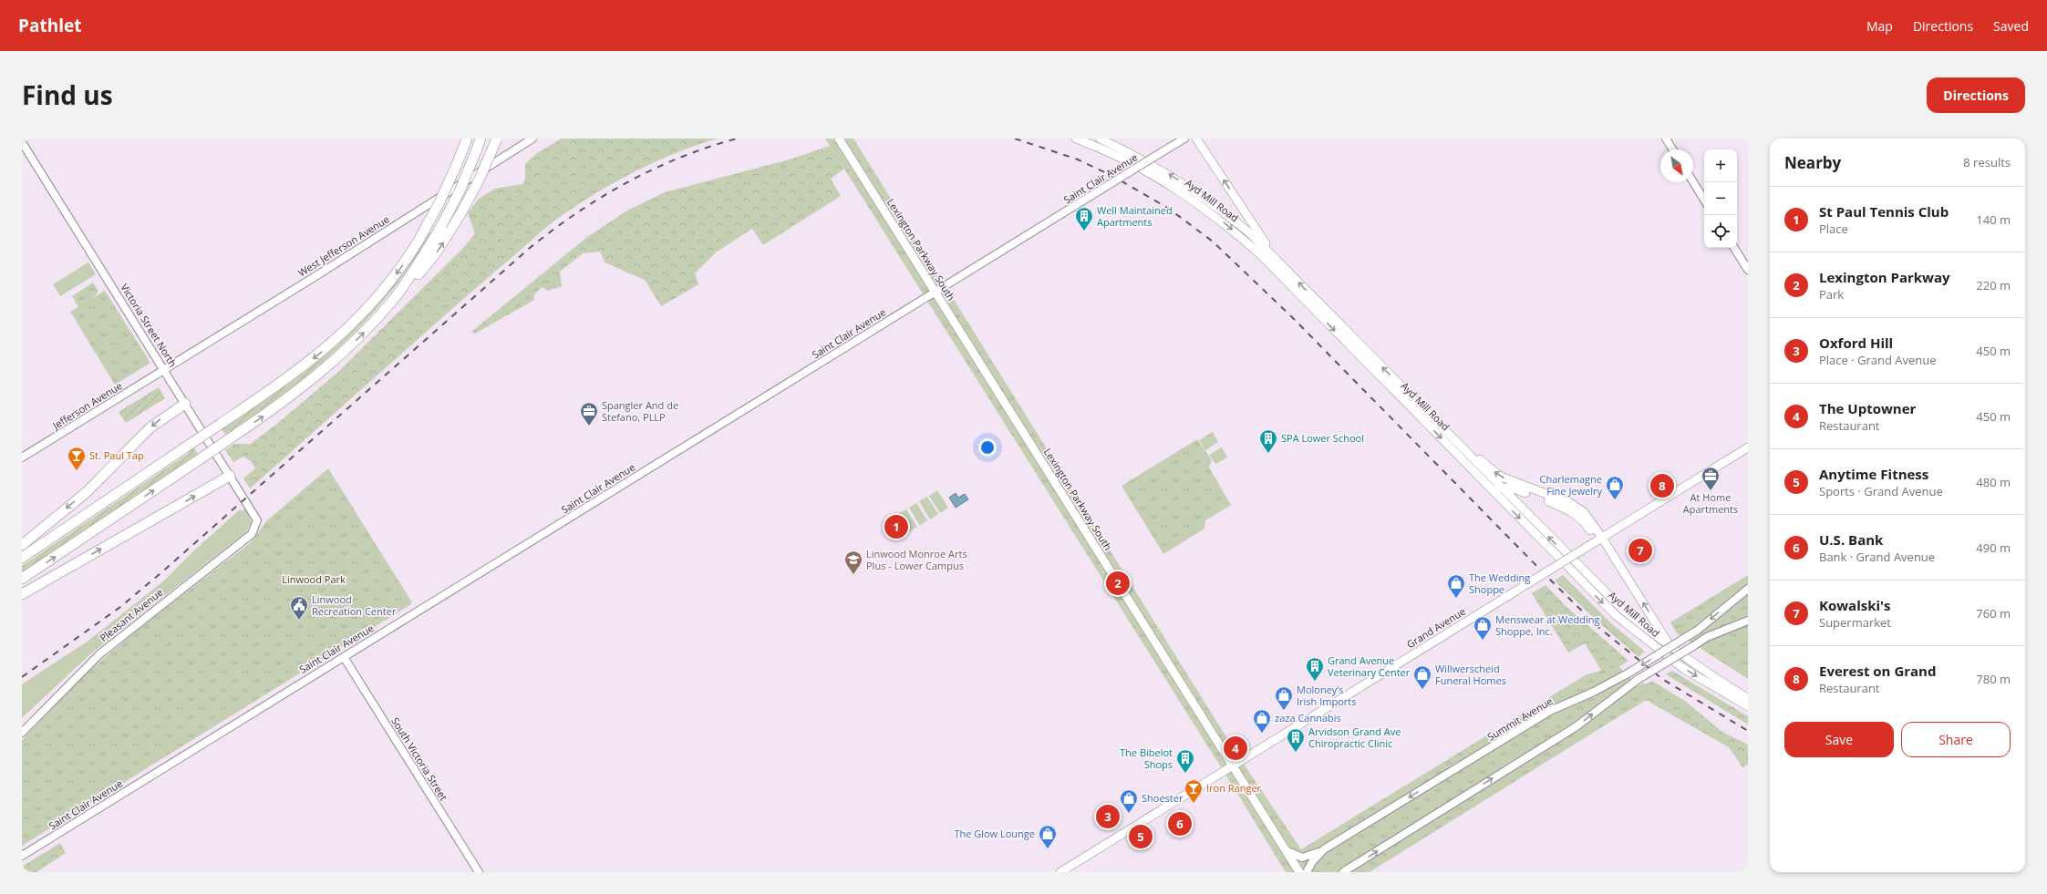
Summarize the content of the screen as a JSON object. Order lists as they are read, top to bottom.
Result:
{
  "streets": {
    "main road": ["Ayd Mill Road", "Lexington Parkway South", "Grand Avenue"],
    "street": [
      "Saint Clair Avenue",
      "West Jefferson Avenue",
      "Victoria Street North",
      "Jefferson Avenue",
      "Pleasant Avenue",
      "Summit Avenue",
      "South Victoria Street"
    ]
  },
  "crossings": [
    ["Saint Clair Avenue", "Lexington Parkway South"],
    ["Saint Clair Avenue", "South Victoria Street"],
    ["West Jefferson Avenue", "Victoria Street North"],
    ["West Jefferson Avenue", "Jefferson Avenue"],
    ["Lexington Parkway South", "Grand Avenue"],
    ["Victoria Street North", "Jefferson Avenue"],
    ["Victoria Street North", "Pleasant Avenue"]
  ],
  "parks": ["Linwood Park"],
  "places": {
    "building": [
      "Well Maintained Apartments",
      "SPA Lower School",
      "Grand Avenue Veterinary Center",
      "Arvidson Grand Ave Chiropractic Clinic",
      "The Bibelot Shops"
    ],
    "office": ["Spangler And de Stefano, PLLP", "At Home Apartments"],
    "bar": ["St. Paul Tap", "Iron Ranger"],
    "shop": [
      "Charlemagne Fine Jewelry",
      "The Wedding Shoppe",
      "Menswear at Wedding Shoppe, Inc.",
      "Willwerscheid Funeral Homes",
      "Moloney’s Irish Imports",
      "zaza Cannabis",
      "Shoester",
      "The Glow Lounge"
    ],
    "school or university": ["Linwood Monroe Arts Plus - Lower Campus"],
    "public building": ["Linwood Recreation Center"]
  },
  "north": "bottom right",
  "page": {
    "header": "Pathlet",
    "nav": ["Map", "Directions", "Saved"],
    "title": "Find us",
    "buttons": [
      "Directions",
      ["Save", "Share"]
    ],
    "heading": ["Nearby", "8 results"],
    "map_buttons": ["+", "−"],
    "list": [
      {
        "mark": "1",
        "name": "St Paul Tennis Club",
        "note": "Place",
        "value": "140 m"
      },
      {
        "mark": "2",
        "name": "Lexington Parkway",
        "note": "Park",
        "value": "220 m"
      },
      {
        "mark": "3",
        "name": "Oxford Hill",
        "note": "Place · Grand Avenue",
        "value": "450 m"
      },
      {
        "mark": "4",
        "name": "The Uptowner",
        "note": "Restaurant",
        "value": "450 m"
      },
      {
        "mark": "5",
        "name": "Anytime Fitness",
        "note": "Sports · Grand Avenue",
        "value": "480 m"
      },
      {
        "mark": "6",
        "name": "U.S. Bank",
        "note": "Bank · Grand Avenue",
        "value": "490 m"
      },
      {
        "mark": "7",
        "name": "Kowalski's",
        "note": "Supermarket",
        "value": "760 m"
      },
      {
        "mark": "8",
        "name": "Everest on Grand",
        "note": "Restaurant",
        "value": "780 m"
      }
    ],
    "pins": [
      "8",
      "1",
      "7",
      "2",
      "4",
      "3",
      "6",
      "5"
    ]
  }
}
